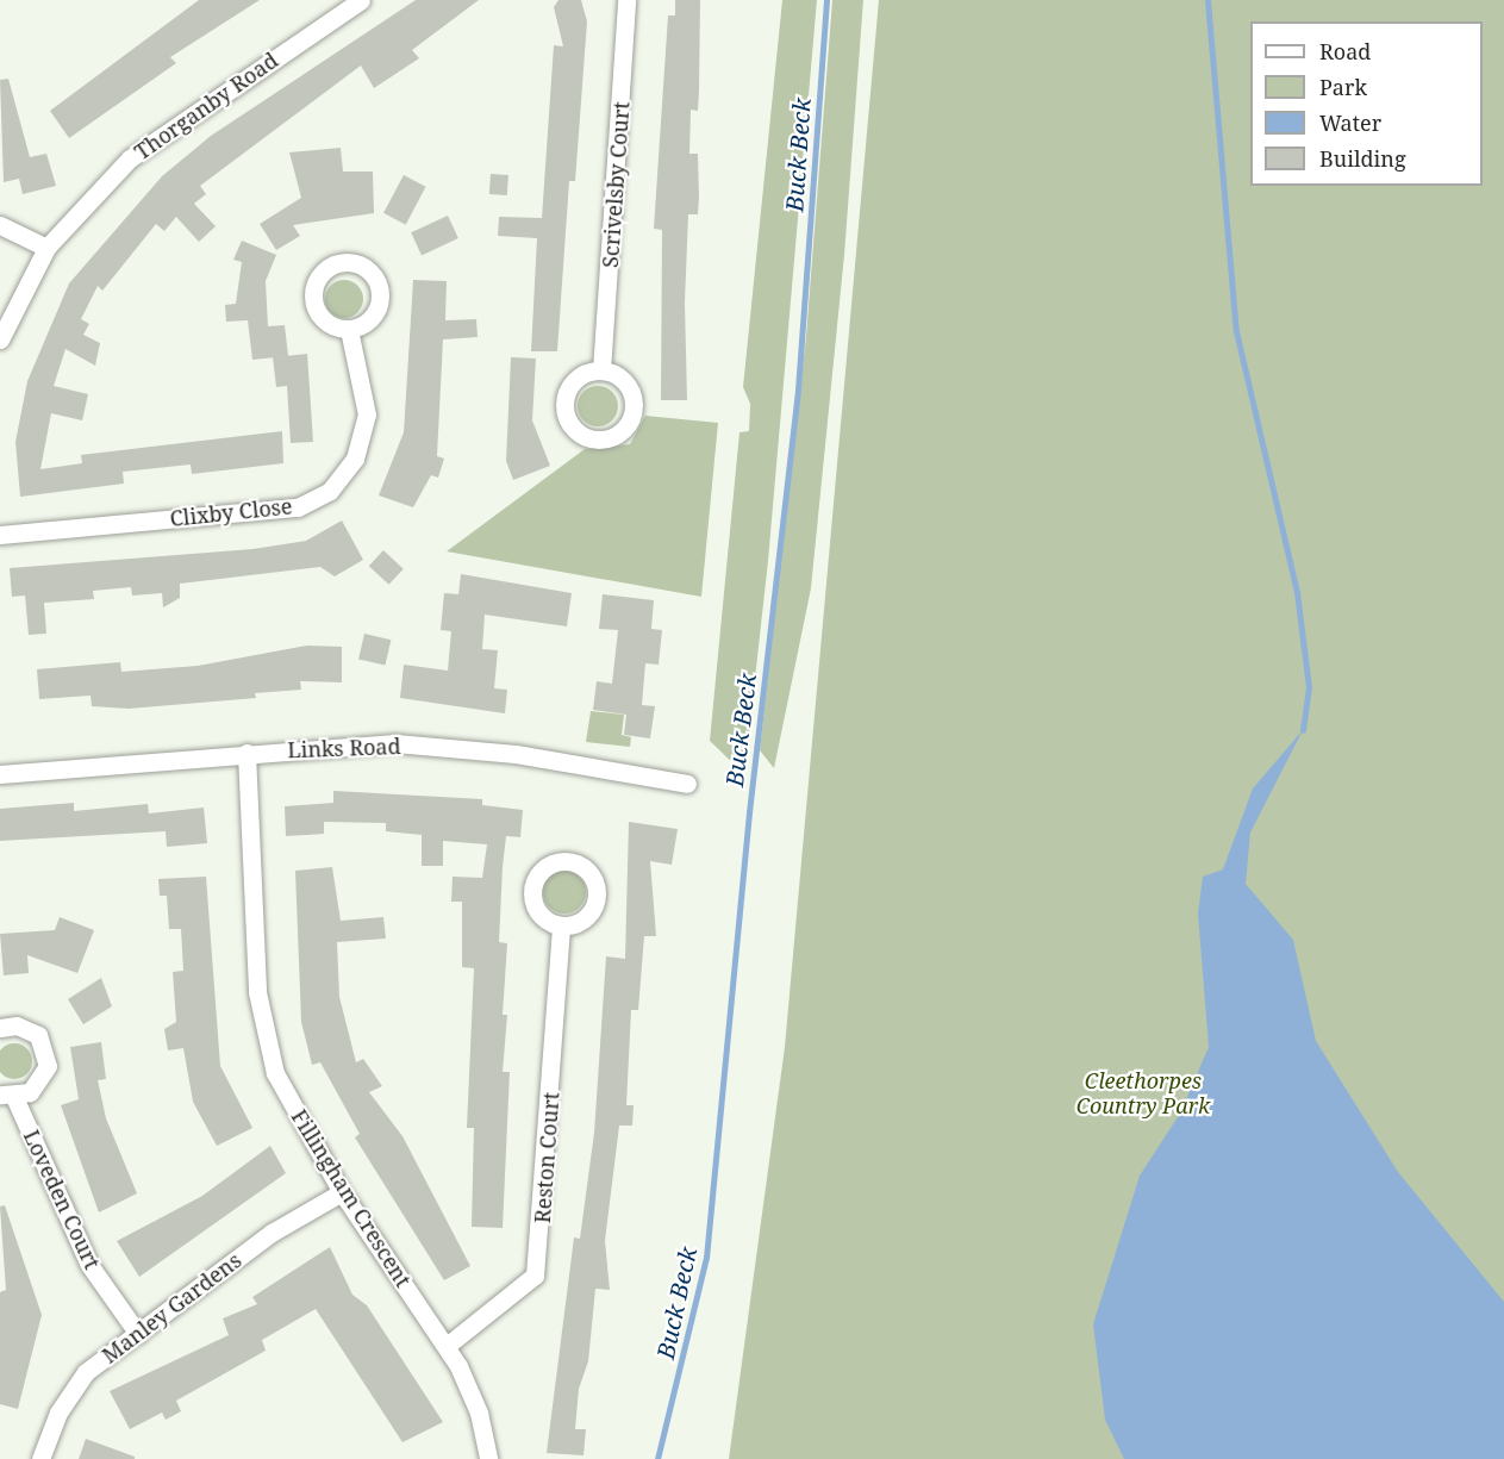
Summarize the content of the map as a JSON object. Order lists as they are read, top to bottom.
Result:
{
  "streets": {
    "street": [
      "Thorganby Road",
      "Scrivelsby Court",
      "Clixby Close",
      "Links Road",
      "Reston Court",
      "Fillingham Crescent",
      "Loveden Court",
      "Manley Gardens"
    ]
  },
  "crossings": [
    ["Links Road", "Fillingham Crescent"],
    ["Reston Court", "Fillingham Crescent"],
    ["Fillingham Crescent", "Manley Gardens"],
    ["Loveden Court", "Manley Gardens"]
  ],
  "water": ["Buck Beck"],
  "parks": ["Cleethorpes Country Park"],
  "legend": [
    "Road",
    "Park",
    "Water",
    "Building"
  ]
}
